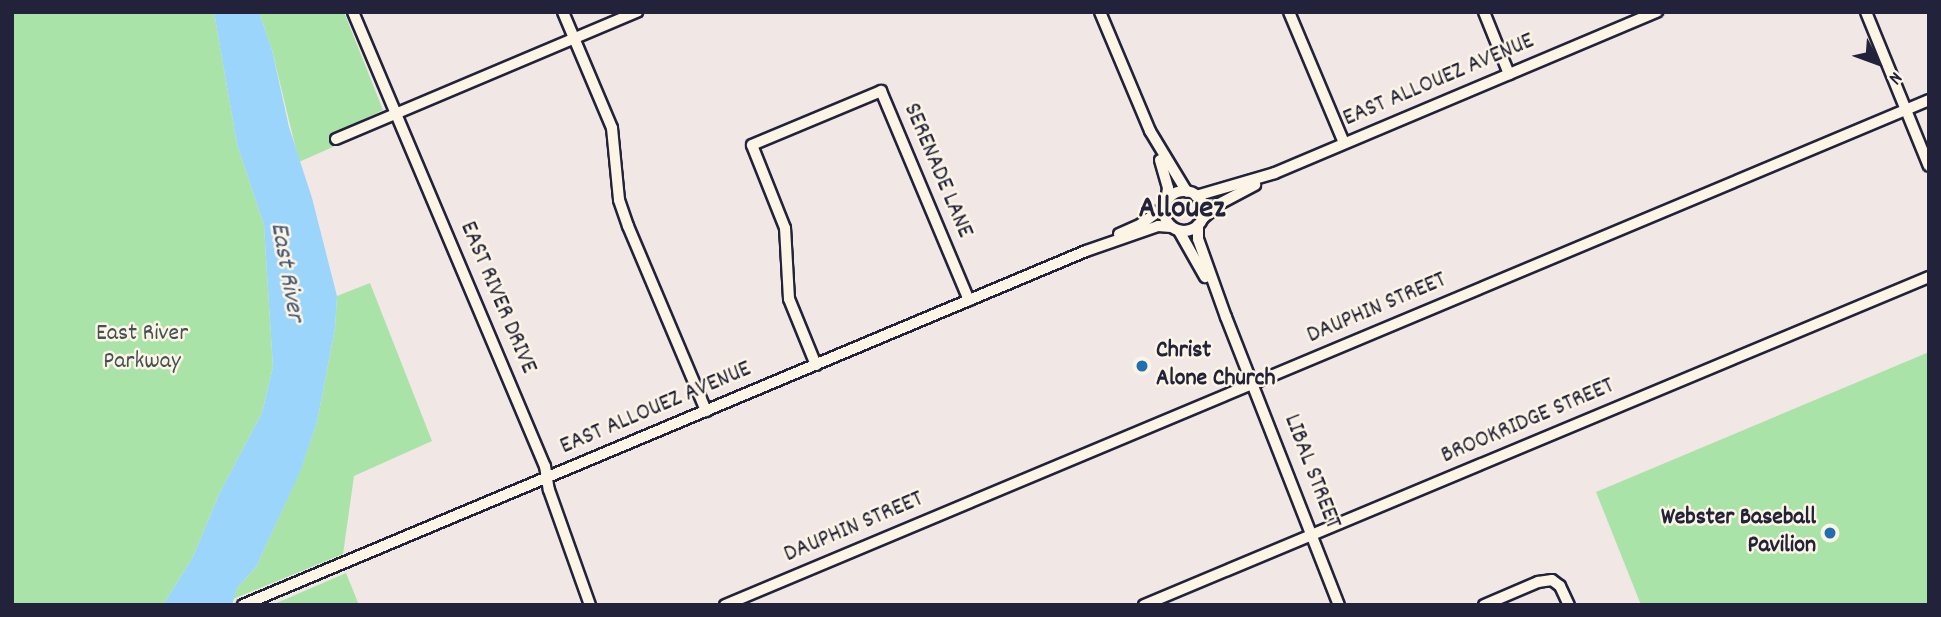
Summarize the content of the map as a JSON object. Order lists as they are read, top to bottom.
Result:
{
  "streets": {
    "street": [
      "EAST ALLOUEZ AVENUE",
      "SERENADE LANE",
      "EAST RIVER DRIVE",
      "DAUPHIN STREET",
      "BROOKRIDGE STREET",
      "LIBAL STREET"
    ]
  },
  "crossings": [
    ["EAST ALLOUEZ AVENUE", "SERENADE LANE"],
    ["EAST ALLOUEZ AVENUE", "EAST RIVER DRIVE"],
    ["EAST ALLOUEZ AVENUE", "LIBAL STREET"],
    ["DAUPHIN STREET", "LIBAL STREET"],
    ["BROOKRIDGE STREET", "LIBAL STREET"]
  ],
  "districts": ["Allouez"],
  "water": ["East River"],
  "parks": ["East River Parkway"],
  "places": ["Christ Alone Church", "Webster Baseball Pavilion"],
  "north": "bottom right"
}
